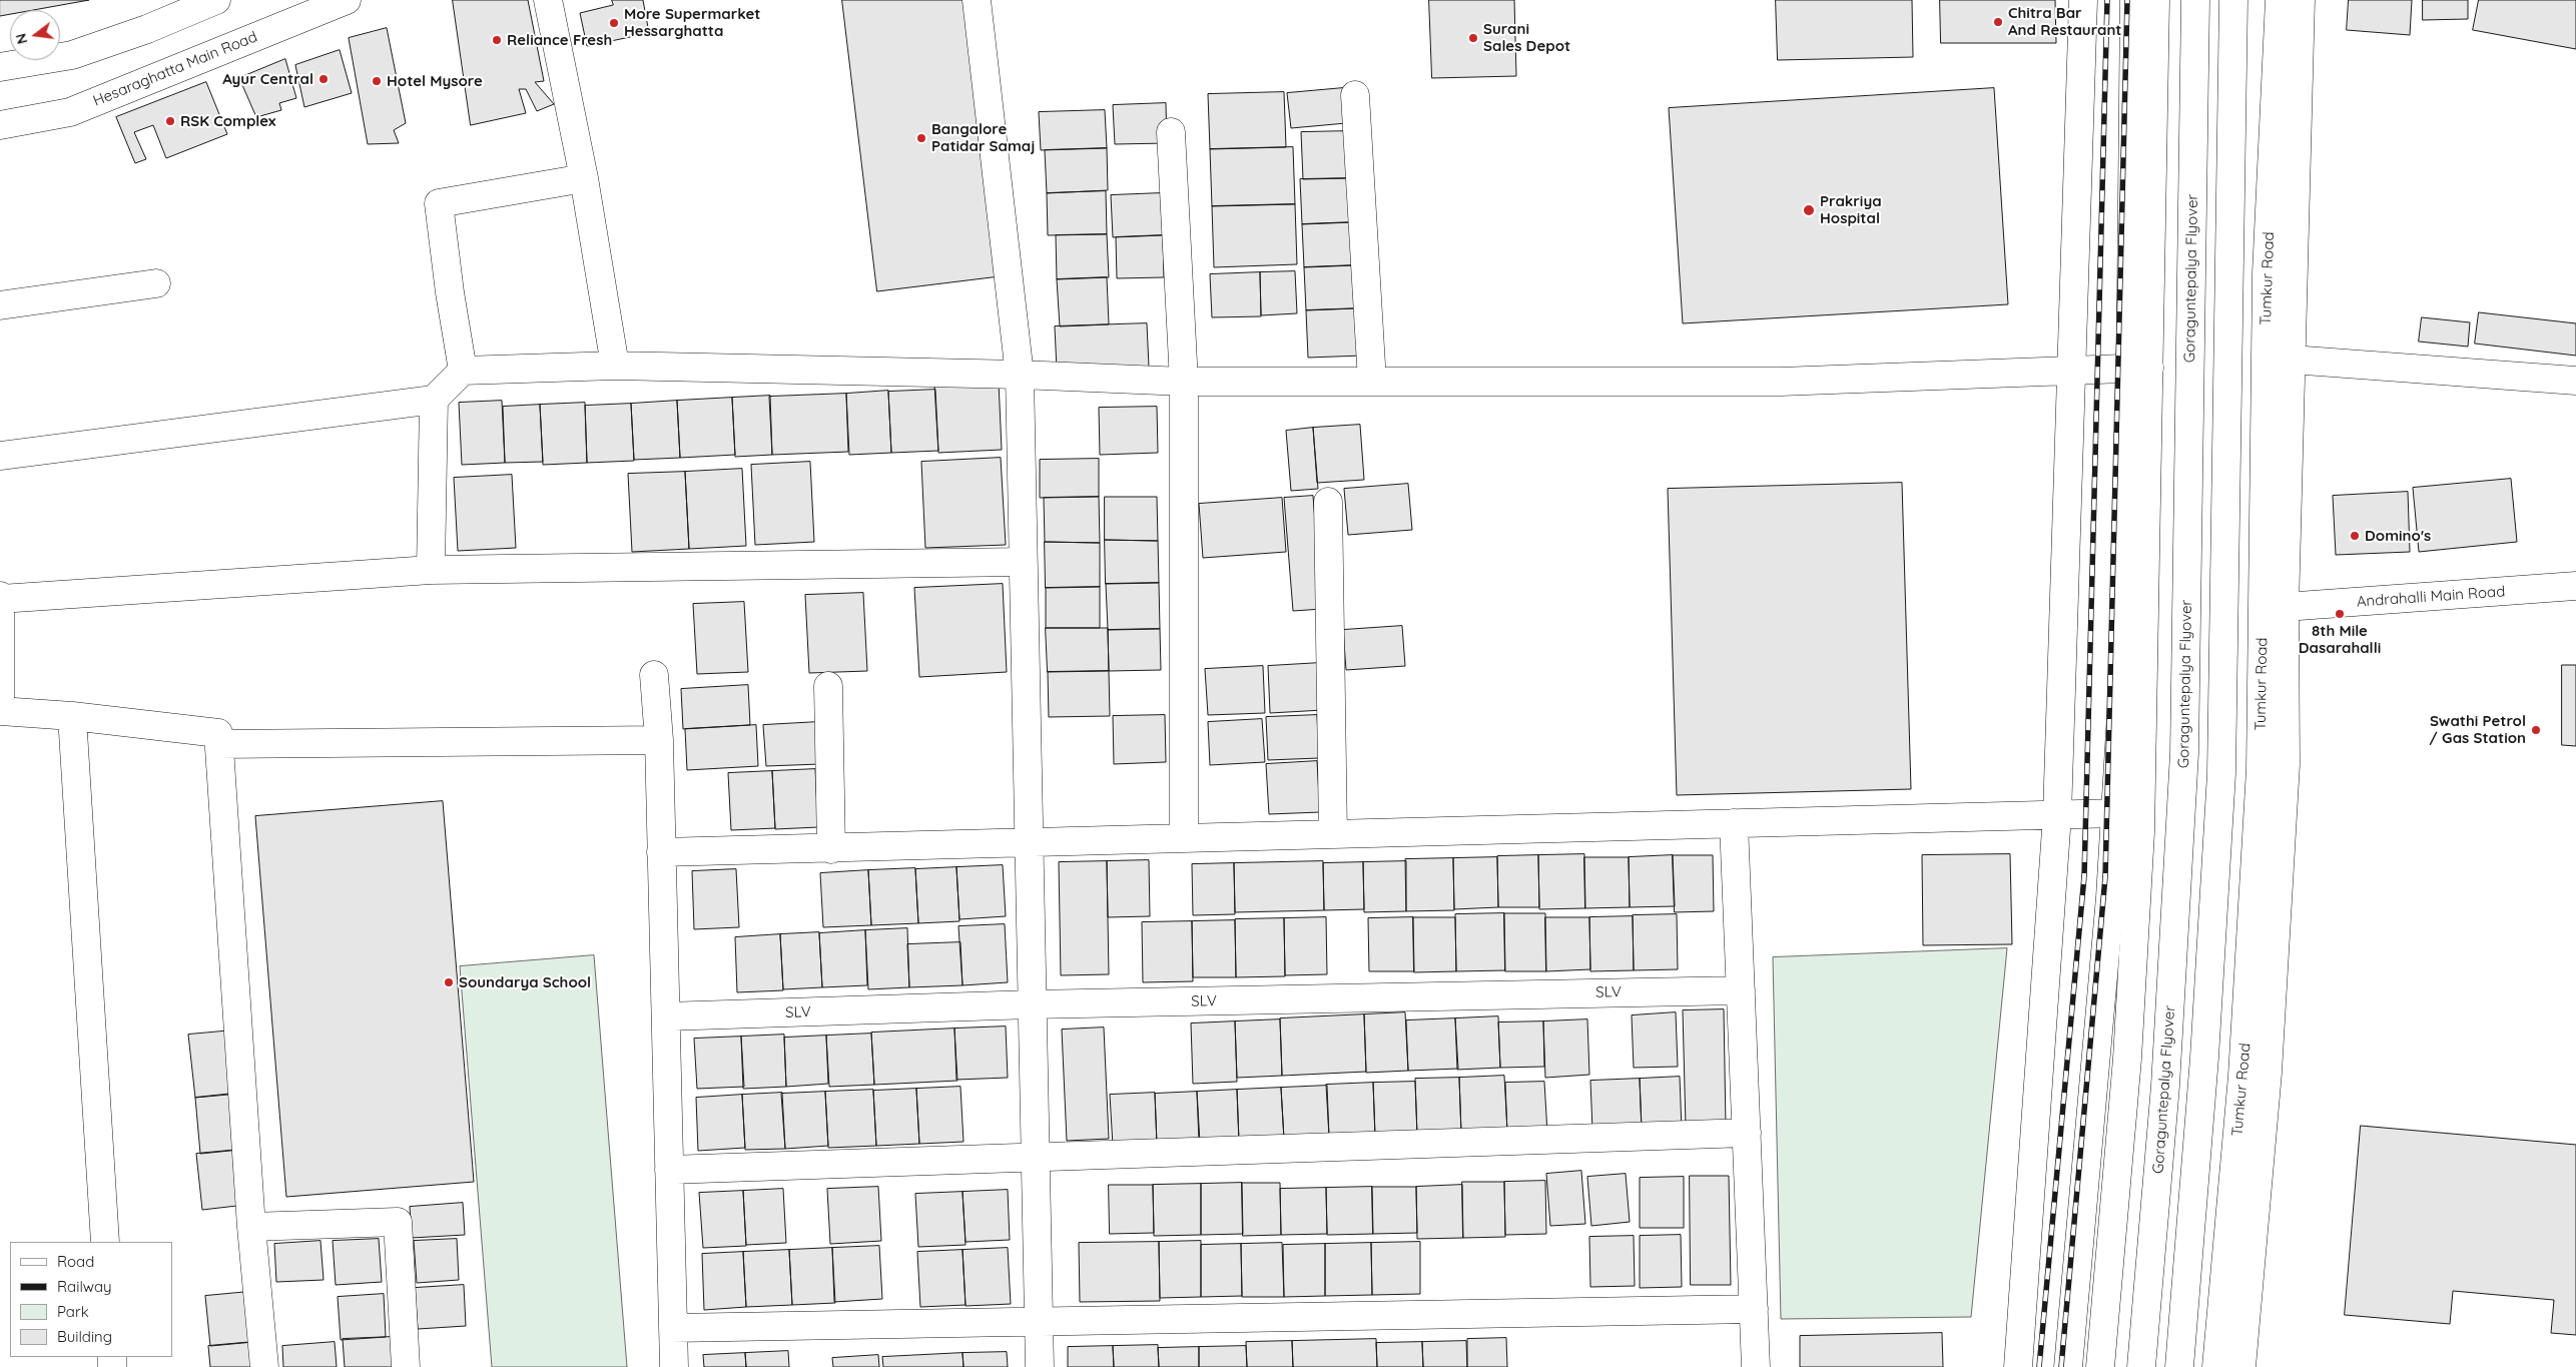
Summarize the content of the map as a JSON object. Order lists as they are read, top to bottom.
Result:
{
  "streets": {
    "main road": [
      "Hesaraghatta Main Road",
      "Goraguntepalya Flyover",
      "Tumkur Road",
      "Andrahalli Main Road",
      "SLV"
    ]
  },
  "places": [
    "Chitra Bar And Restaurant",
    "More Supermarket Hessarghatta",
    "Surani Sales Depot",
    "Reliance Fresh",
    "Ayur Central",
    "Hotel Mysore",
    "RSK Complex",
    "Bangalore Patidar Samaj",
    "Prakriya Hospital",
    "Domino's",
    "8th Mile Dasarahalli",
    "Swathi Petrol / Gas Station",
    "Soundarya School"
  ],
  "legend": [
    "Road",
    "Railway",
    "Park",
    "Building"
  ],
  "north": "left"
}
